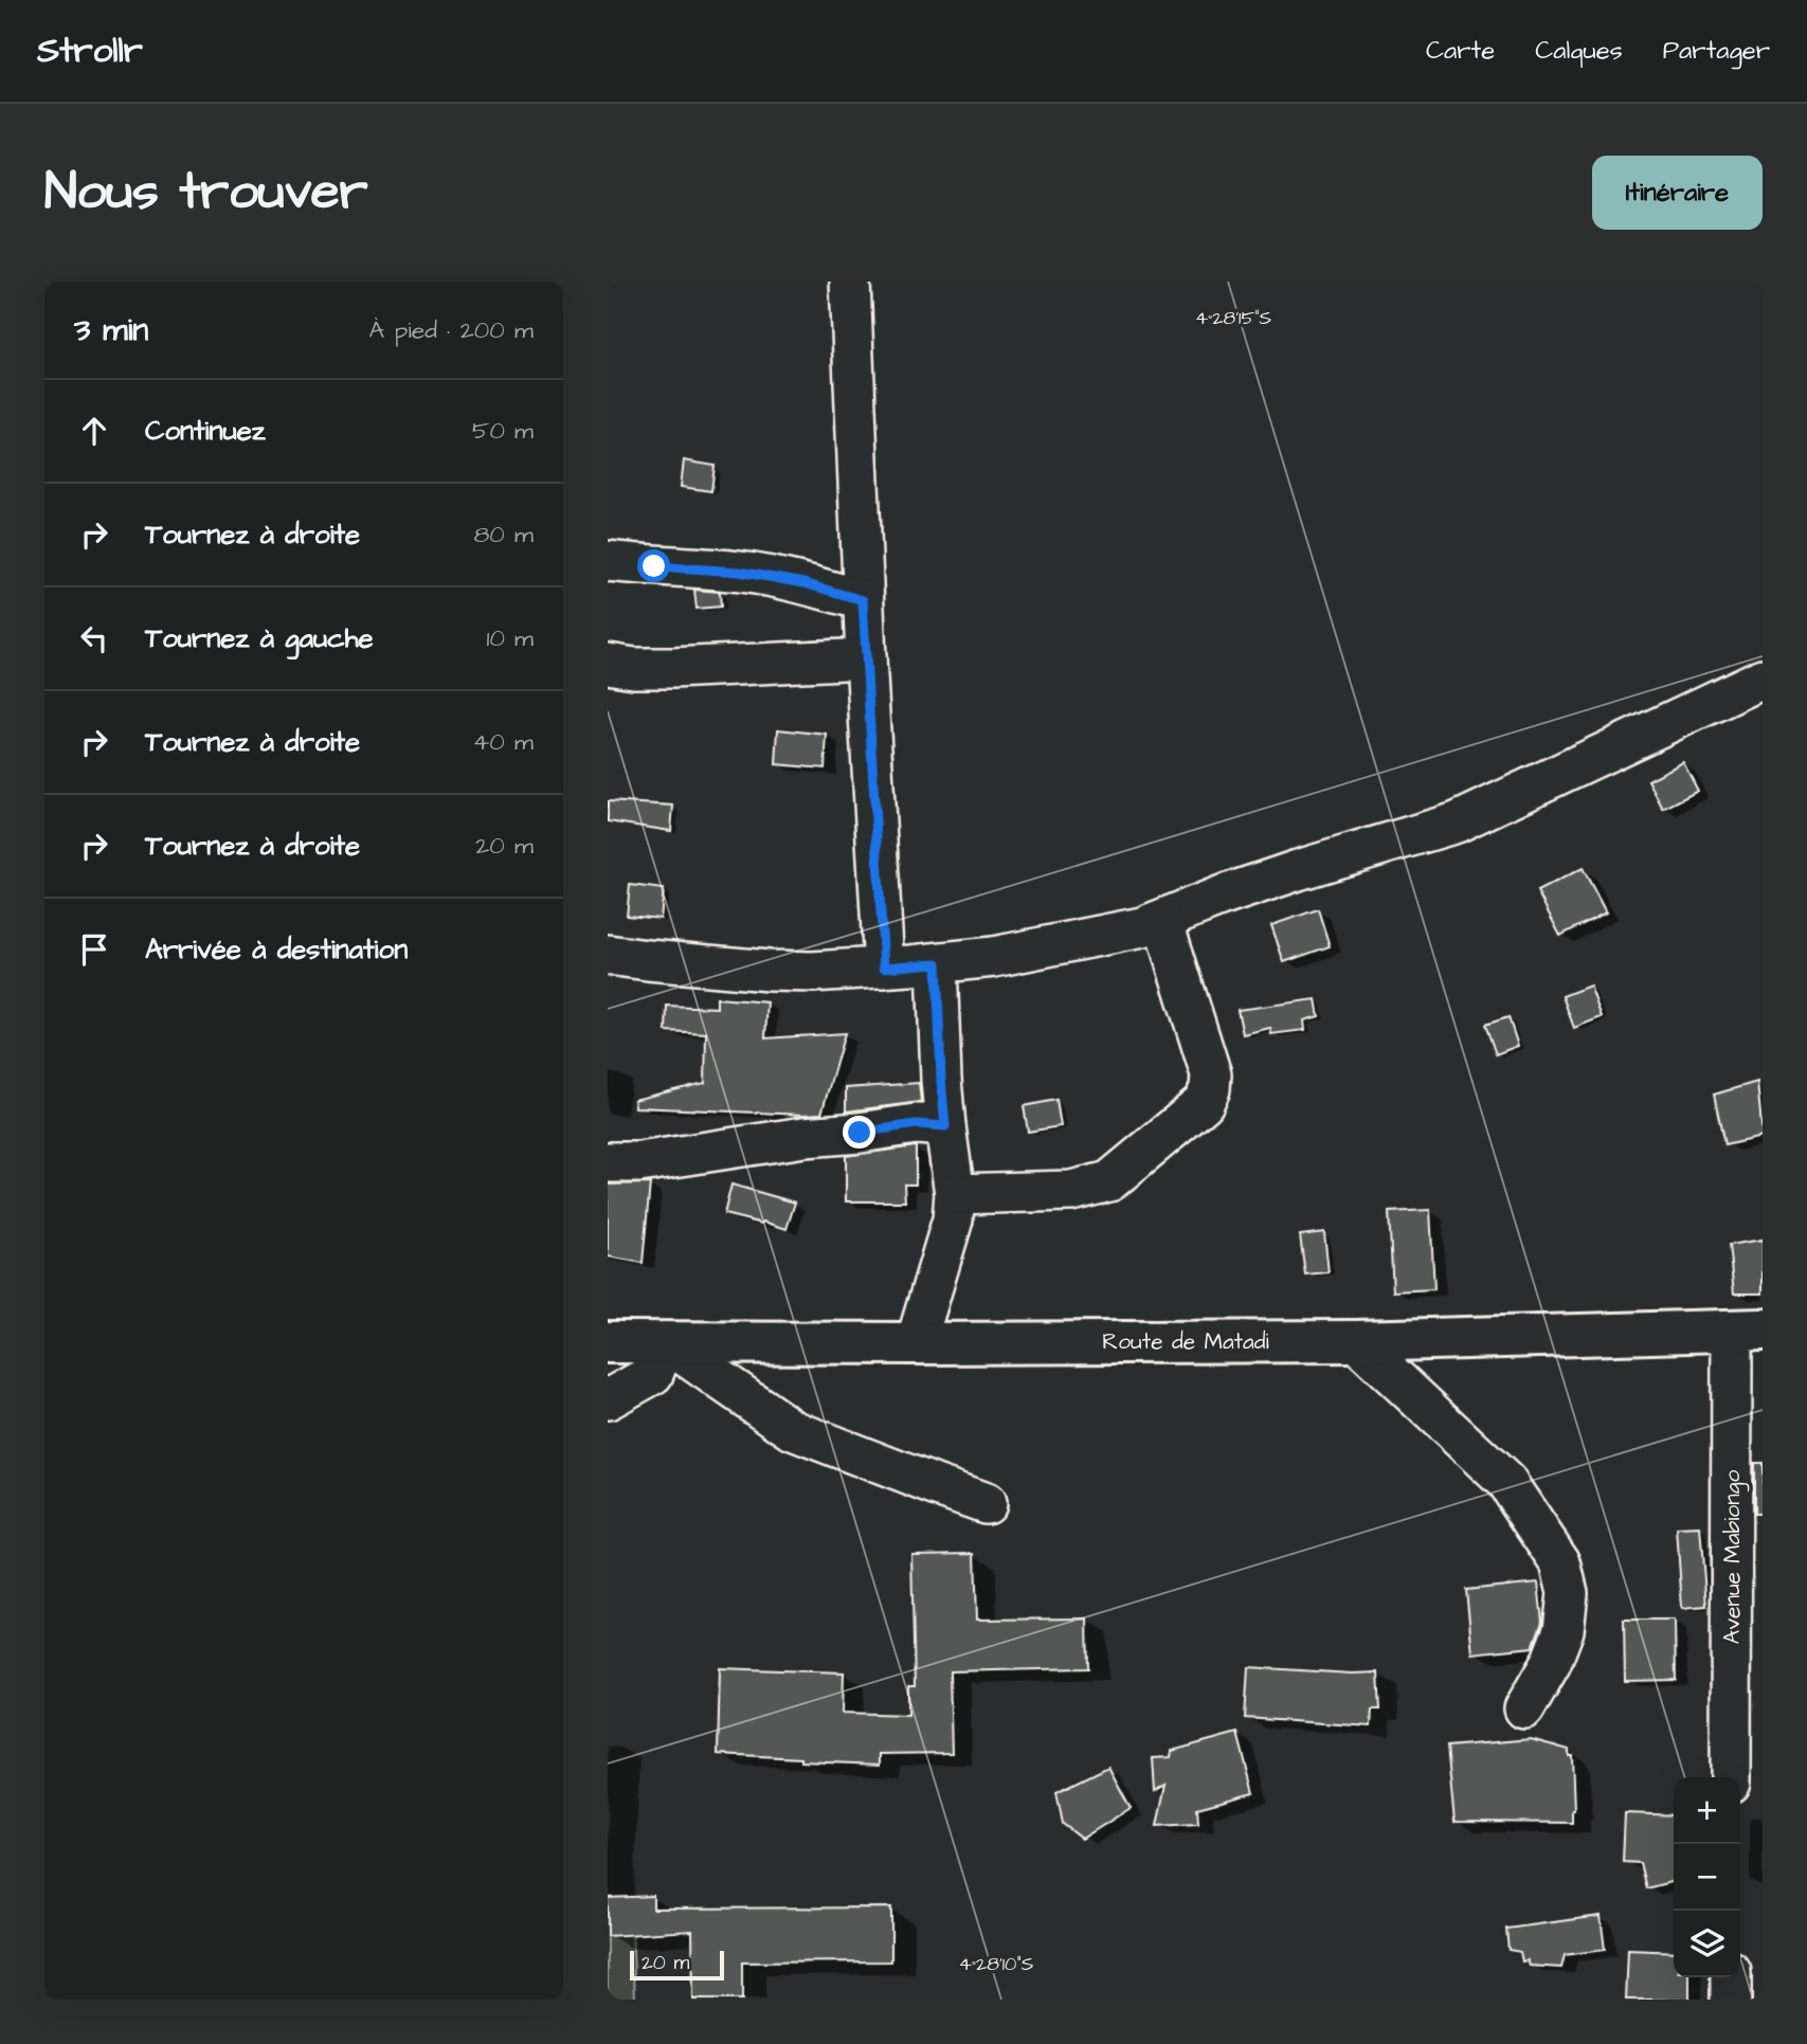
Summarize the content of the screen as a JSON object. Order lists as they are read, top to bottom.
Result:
{
  "streets": {
    "highway": ["Route de Matadi"],
    "street": ["Avenue Mabiongo"]
  },
  "crossings": [
    ["Route de Matadi", "Avenue Mabiongo"]
  ],
  "scale_bar": "20 m",
  "page": {
    "header": "Strollr",
    "nav": ["Carte", "Calques", "Partager"],
    "buttons": "Itinéraire",
    "title": "Nous trouver",
    "heading": ["3 min", "À pied · 200 m"],
    "list": [
      ["Continuez", "50 m"],
      ["Tournez à droite", "80 m"],
      ["Tournez à gauche", "10 m"],
      ["Tournez à droite", "40 m"],
      ["Tournez à droite", "20 m"],
      "Arrivée à destination"
    ],
    "map_buttons": ["+", "−"],
    "scale": "20 m"
  },
  "coordinates": ["4°28'15\"S", "4°28'10\"S"]
}
